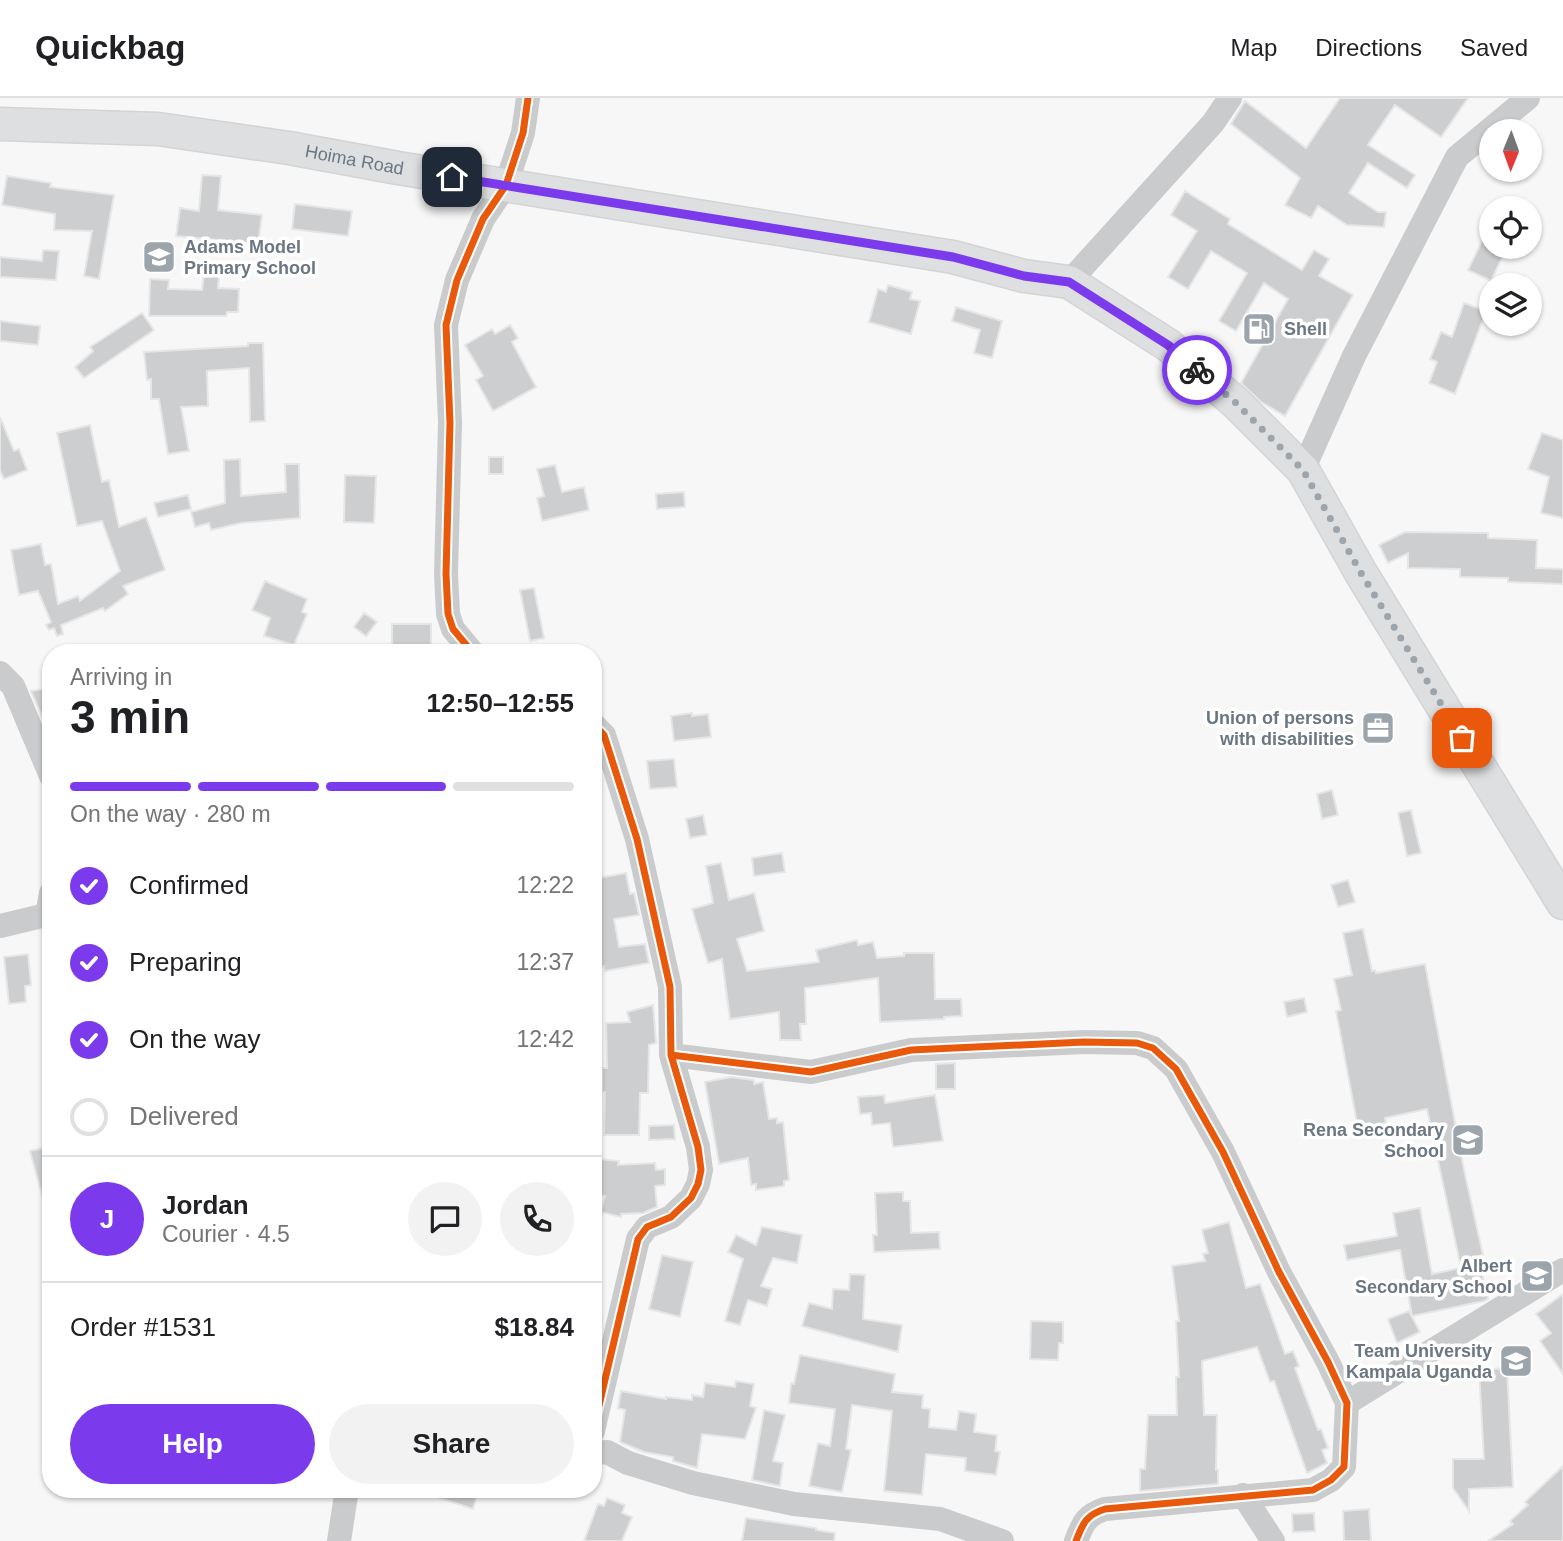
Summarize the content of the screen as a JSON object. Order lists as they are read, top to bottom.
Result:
{
  "streets": {
    "main road": ["Hoima Road"]
  },
  "places": {
    "school or university": [
      "Adams Model Primary School",
      "Rena Secondary School",
      "Albert Secondary School",
      "Team University Kampala Uganda"
    ],
    "fuel station": ["Shell"],
    "office": ["Union of persons with disabilities"]
  },
  "north": "bottom",
  "page": {
    "header": "Quickbag",
    "nav": ["Map", "Directions", "Saved"],
    "heading": ["3 min", "Arriving in", "12:50–12:55"],
    "panel": [
      "Jordan",
      "Courier · 4.5",
      "Order #1531",
      "$18.84"
    ],
    "bar": "On the way · 280 m",
    "list": [
      ["Confirmed", "12:22"],
      ["Preparing", "12:37"],
      ["On the way", "12:42"],
      "Delivered"
    ],
    "round": "J",
    "buttons": ["Help", "Share"]
  }
}
